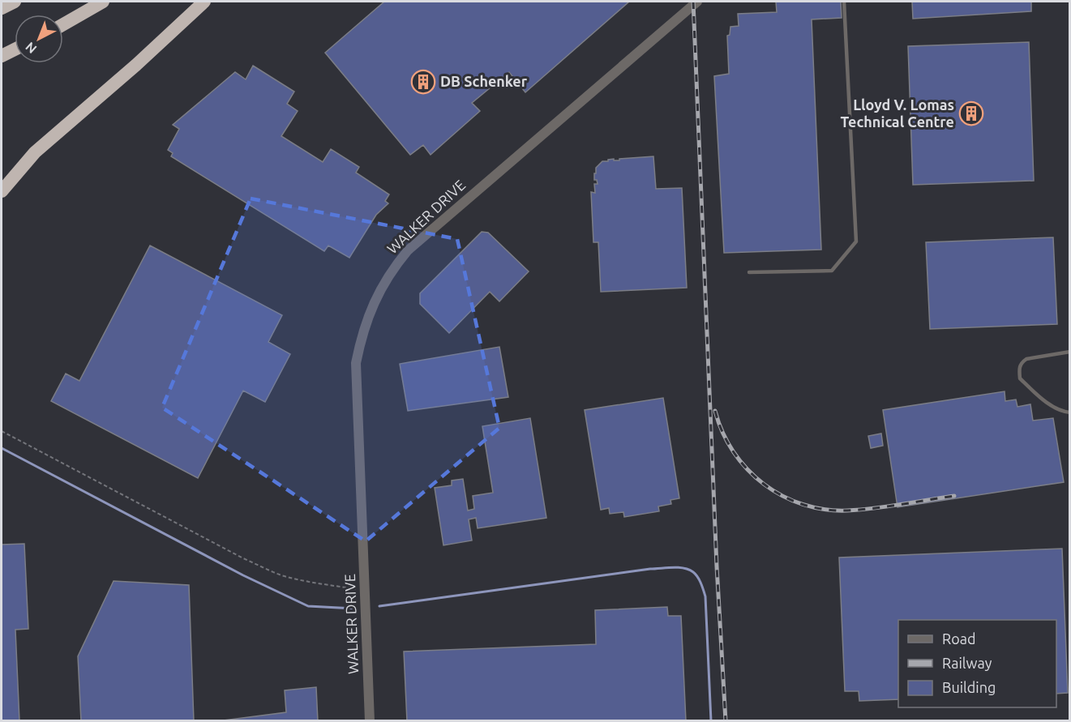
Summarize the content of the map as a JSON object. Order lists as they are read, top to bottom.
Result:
{
  "streets": {
    "street": ["WALKER DRIVE"]
  },
  "places": {
    "building": ["DB Schenker", "Lloyd V. Lomas Technical Centre"]
  },
  "legend": ["Road", "Railway", "Building"],
  "north": "bottom left"
}
